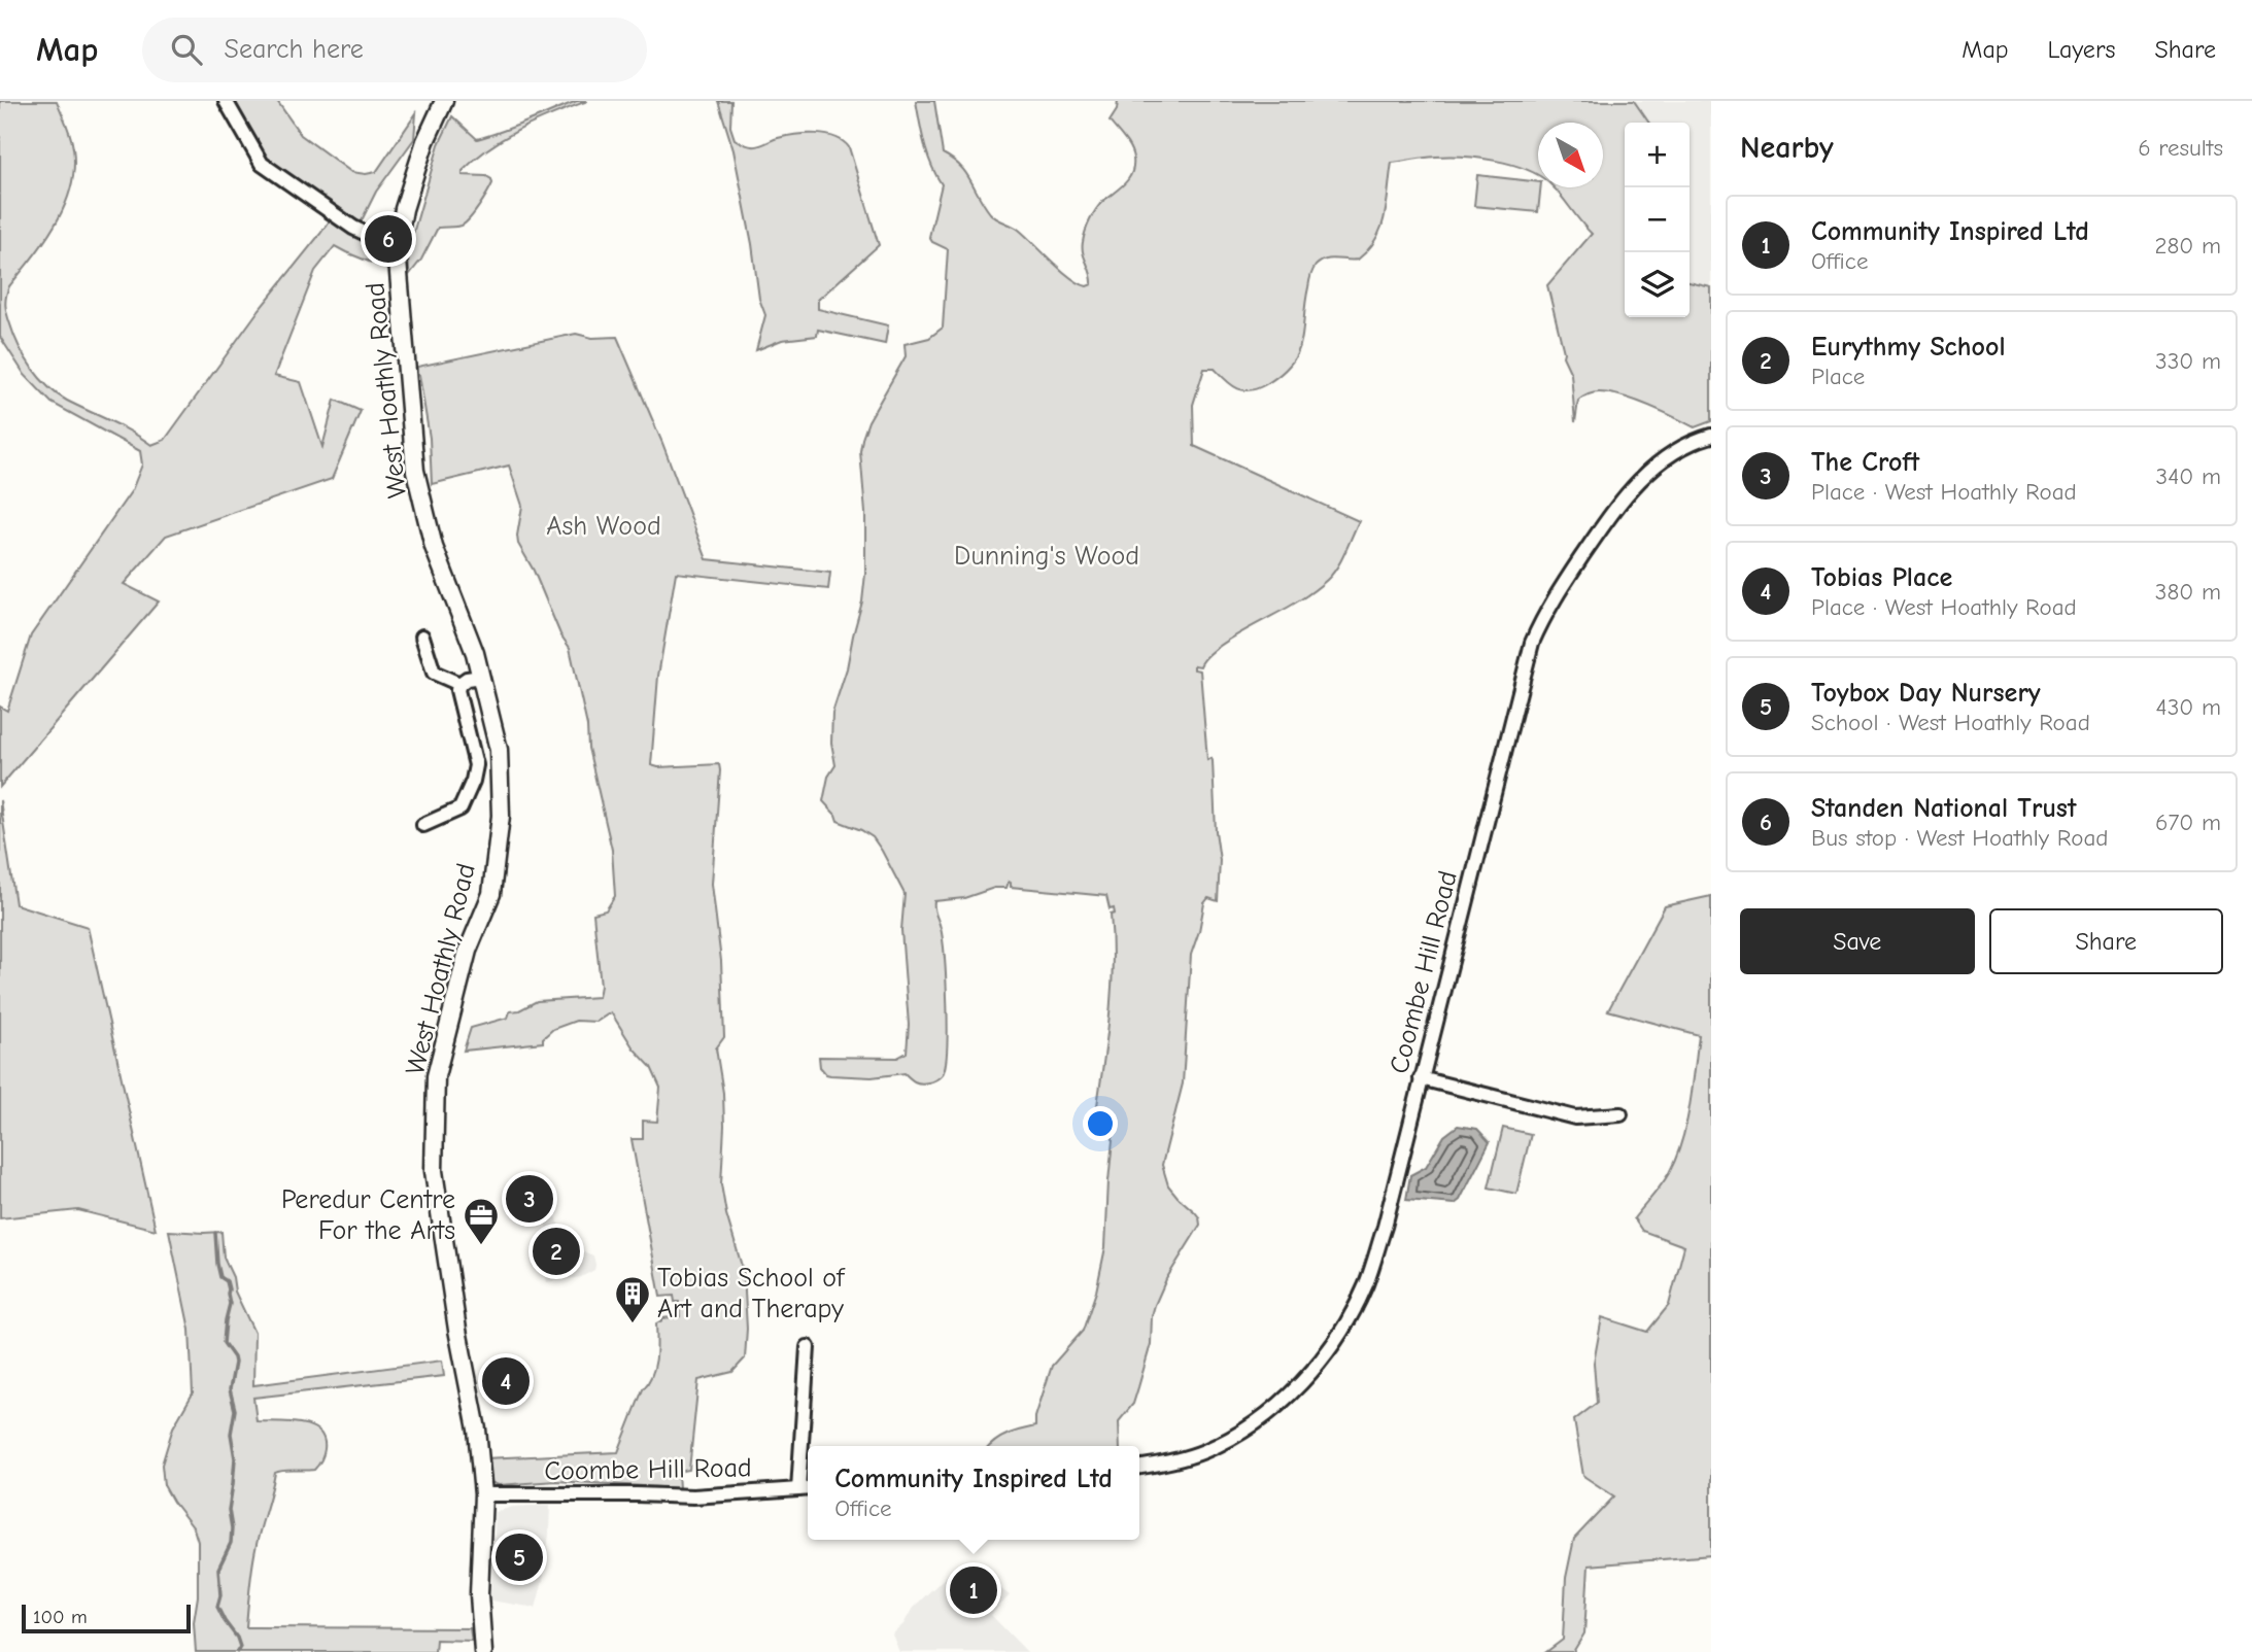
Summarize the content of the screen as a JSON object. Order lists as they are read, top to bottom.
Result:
{
  "streets": {
    "street": ["West Hoathly Road", "Coombe Hill Road"]
  },
  "crossings": [
    ["West Hoathly Road", "Coombe Hill Road"]
  ],
  "parks": ["Ash Wood", "Dunning's Wood"],
  "places": {
    "office": ["Peredur Centre For the Arts"],
    "building": ["Tobias School of Art and Therapy"]
  },
  "scale_bar": "100 m",
  "north": "bottom right",
  "page": {
    "header": "Map",
    "search": "Search here",
    "nav": ["Map", "Layers", "Share"],
    "heading": ["Nearby", "6 results"],
    "map_buttons": ["+", "−"],
    "list": [
      {
        "mark": "1",
        "name": "Community Inspired Ltd",
        "note": "Office",
        "value": "280 m"
      },
      {
        "mark": "2",
        "name": "Eurythmy School",
        "note": "Place",
        "value": "330 m"
      },
      {
        "mark": "3",
        "name": "The Croft",
        "note": "Place · West Hoathly Road",
        "value": "340 m"
      },
      {
        "mark": "4",
        "name": "Tobias Place",
        "note": "Place · West Hoathly Road",
        "value": "380 m"
      },
      {
        "mark": "5",
        "name": "Toybox Day Nursery",
        "note": "School · West Hoathly Road",
        "value": "430 m"
      },
      {
        "mark": "6",
        "name": "Standen National Trust",
        "note": "Bus stop · West Hoathly Road",
        "value": "670 m"
      }
    ],
    "pins": [
      "6",
      "3",
      "2",
      "4",
      "5",
      "1"
    ],
    "buttons": ["Save", "Share"],
    "popup": ["Community Inspired Ltd", "Office"],
    "scale": "100 m"
  }
}
